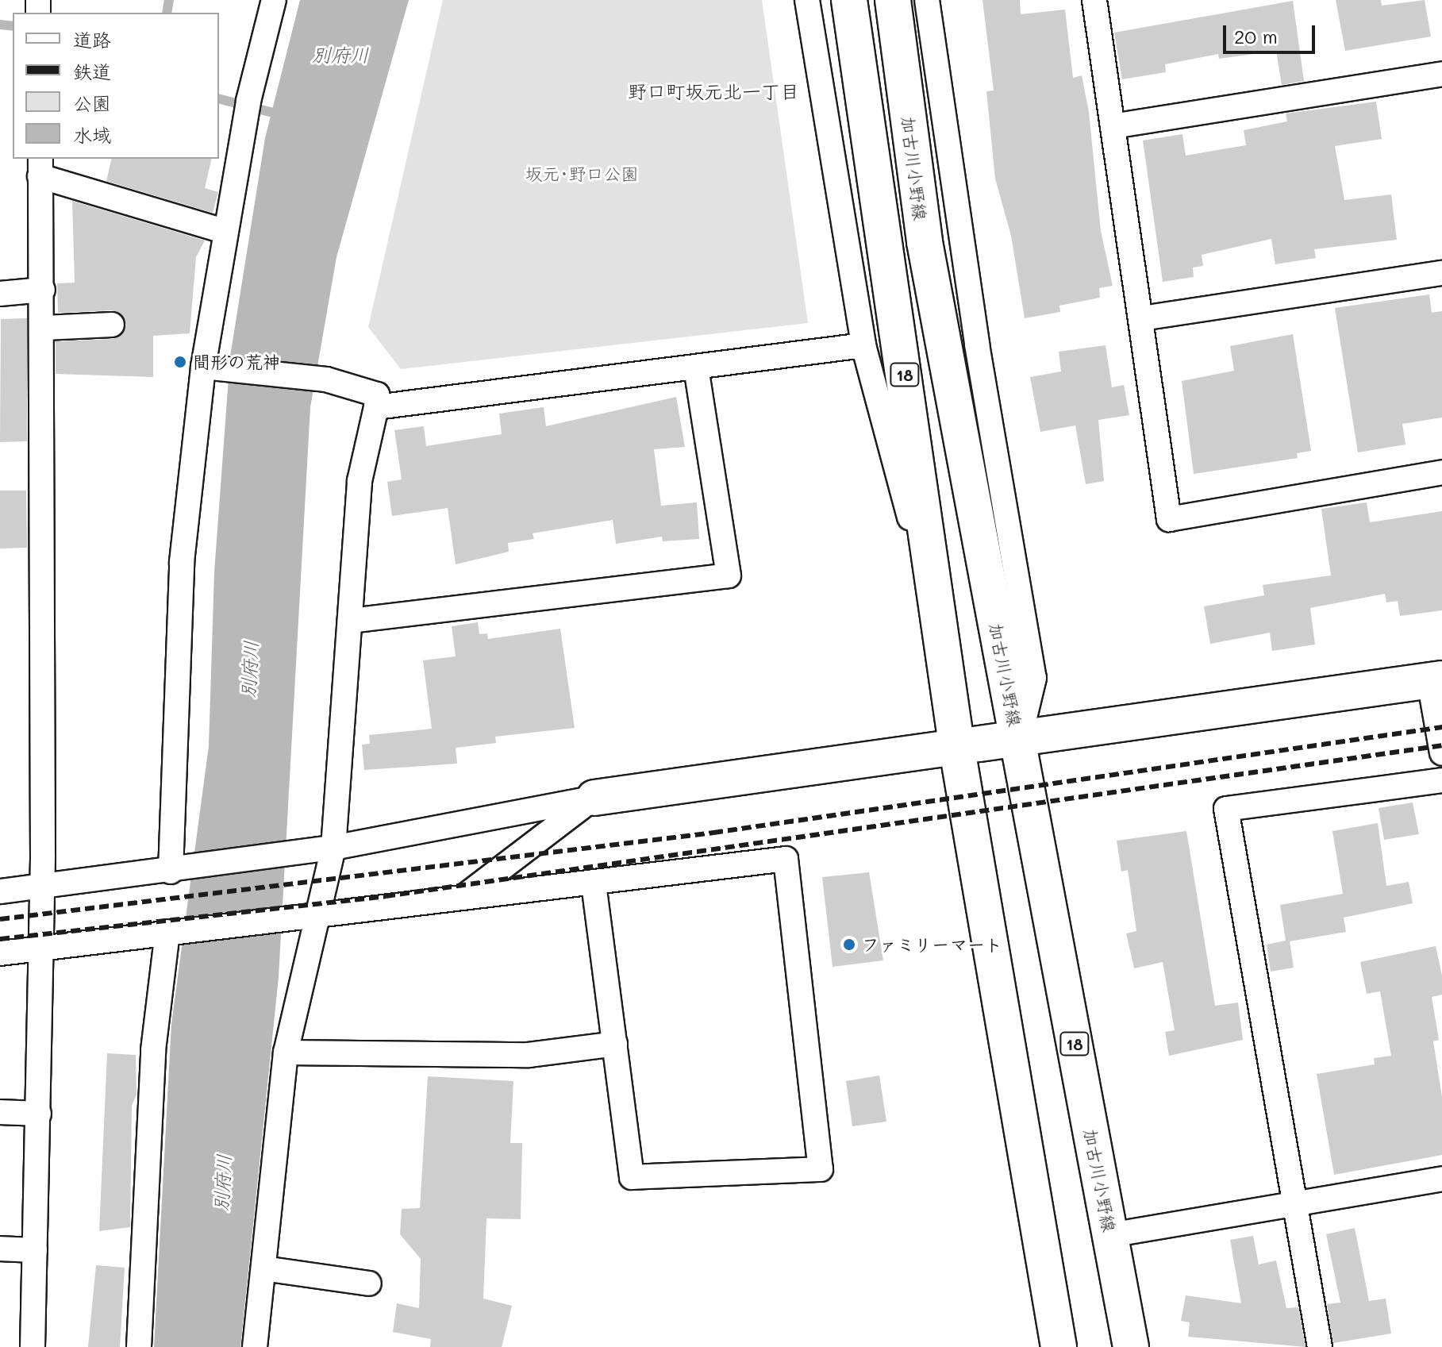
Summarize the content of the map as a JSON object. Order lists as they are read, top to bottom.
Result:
{
  "streets": {
    "main road": ["加古川小野線", "18"]
  },
  "districts": ["野口町坂元北一丁目"],
  "water": ["別府川"],
  "parks": ["坂元･野口公園"],
  "places": ["間形の荒神", "ファミリーマート"],
  "legend": [
    "道路",
    "鉄道",
    "公園",
    "水域"
  ],
  "scale_bar": "20 m"
}
